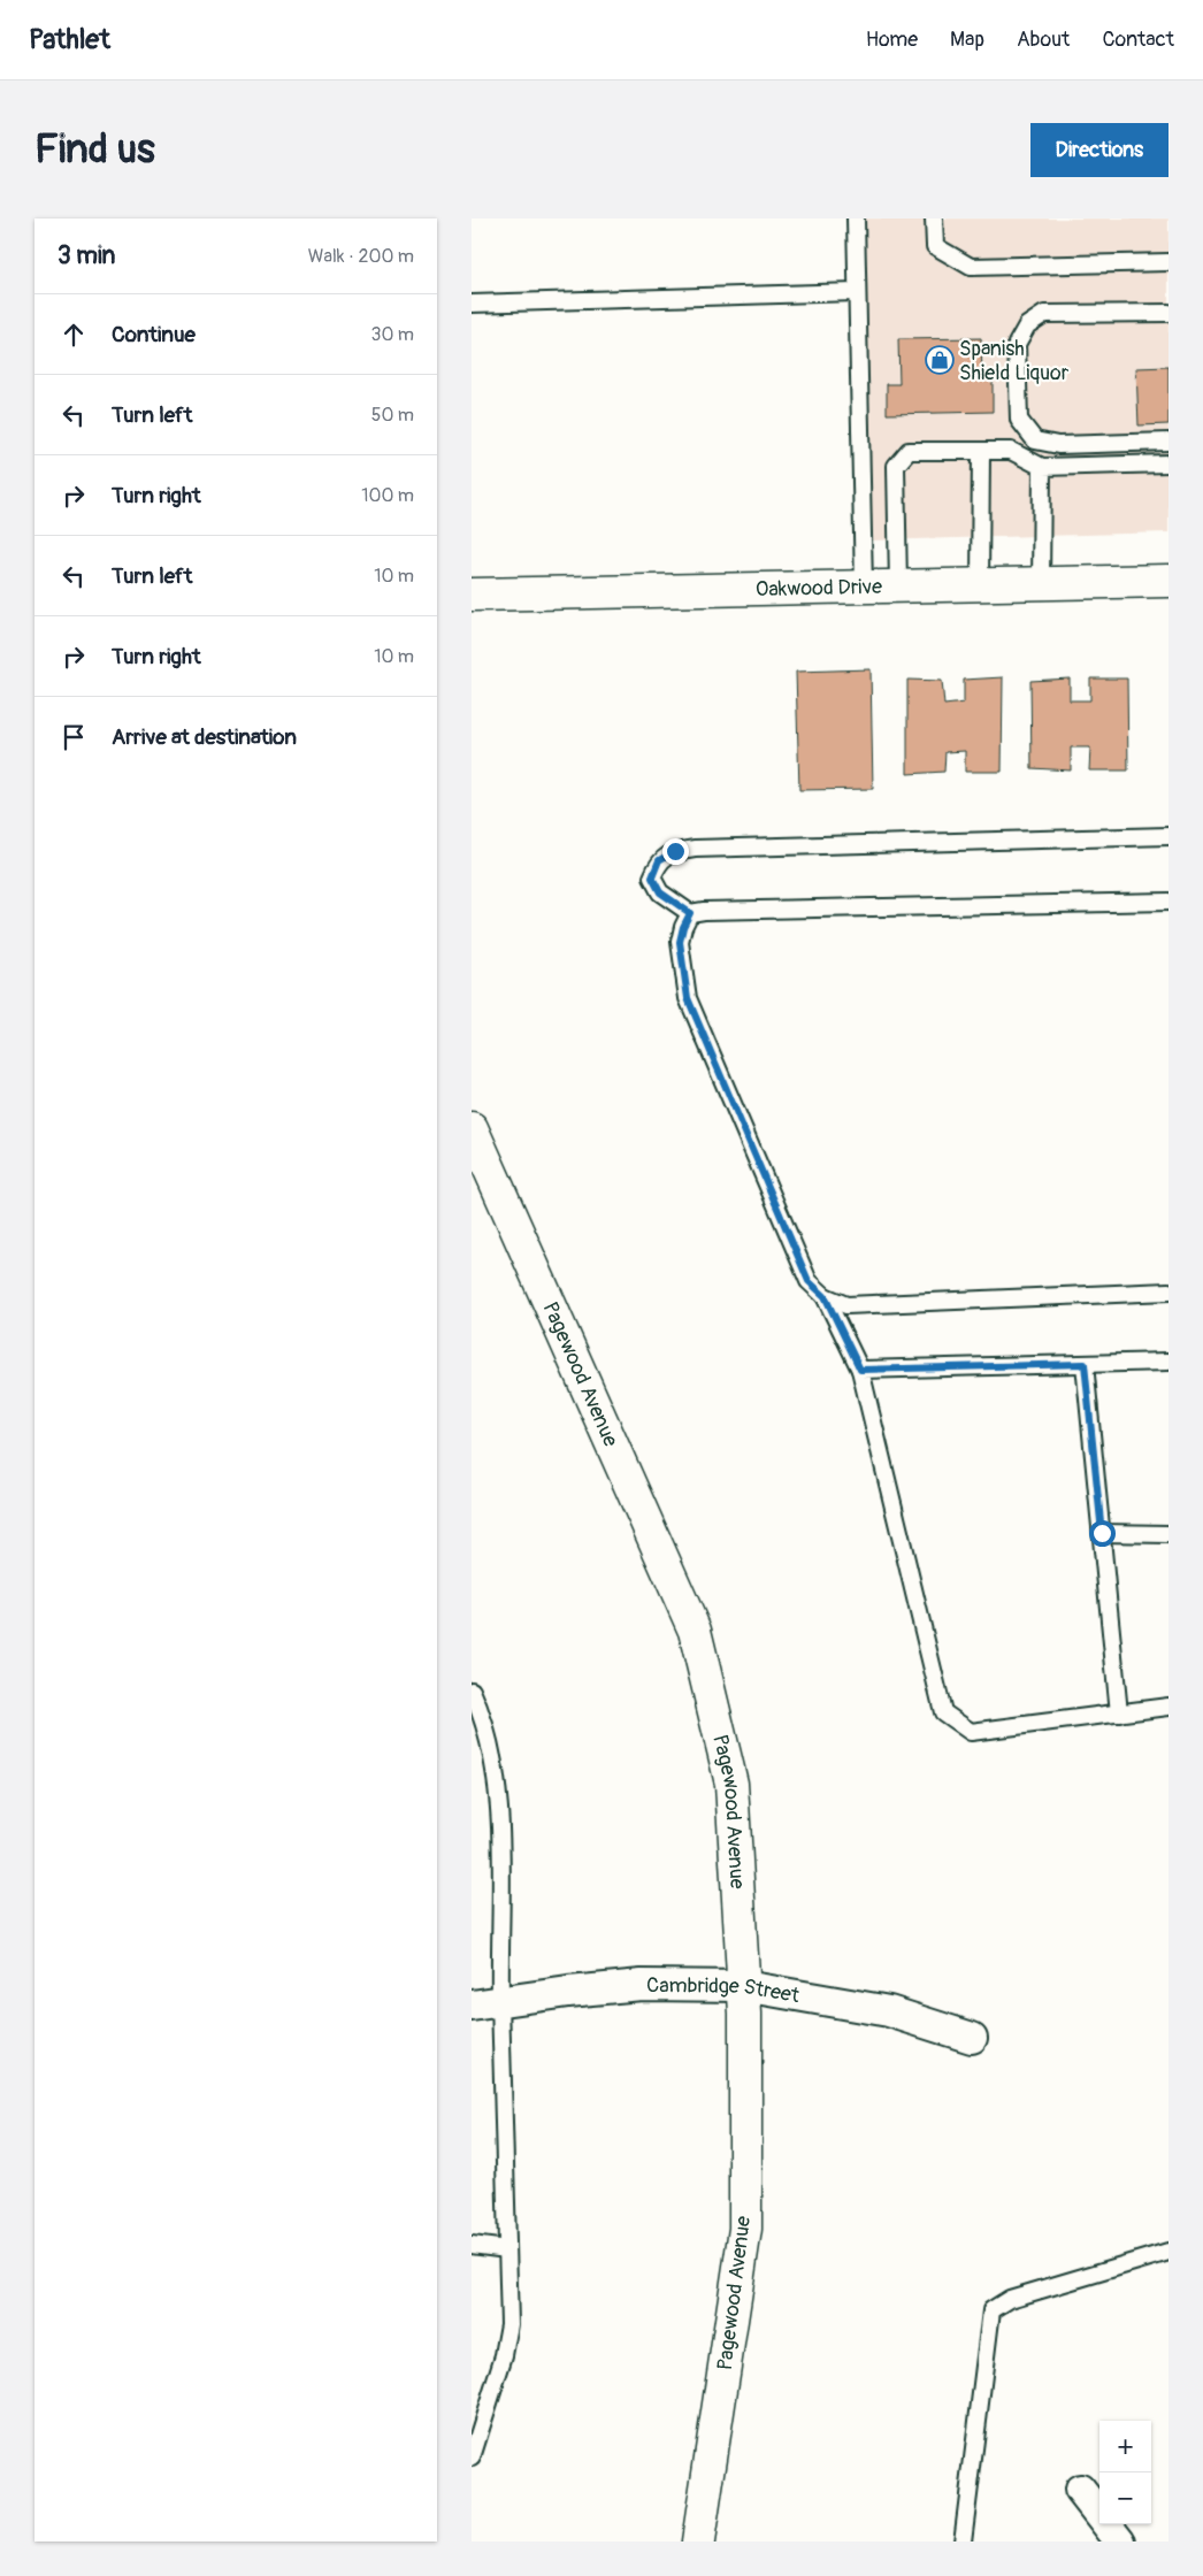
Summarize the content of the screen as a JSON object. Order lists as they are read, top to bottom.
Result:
{
  "streets": {
    "street": ["Oakwood Drive", "Pagewood Avenue", "Cambridge Street"]
  },
  "crossings": [
    ["Pagewood Avenue", "Cambridge Street"]
  ],
  "places": {
    "shop": ["Spanish Shield Liquor"]
  },
  "page": {
    "header": "Pathlet",
    "nav": [
      "Home",
      "Map",
      "About",
      "Contact"
    ],
    "buttons": "Directions",
    "title": "Find us",
    "heading": ["3 min", "Walk · 200 m"],
    "list": [
      ["Continue", "30 m"],
      ["Turn left", "50 m"],
      ["Turn right", "100 m"],
      ["Turn left", "10 m"],
      ["Turn right", "10 m"],
      "Arrive at destination"
    ],
    "map_buttons": ["+", "−"]
  }
}
